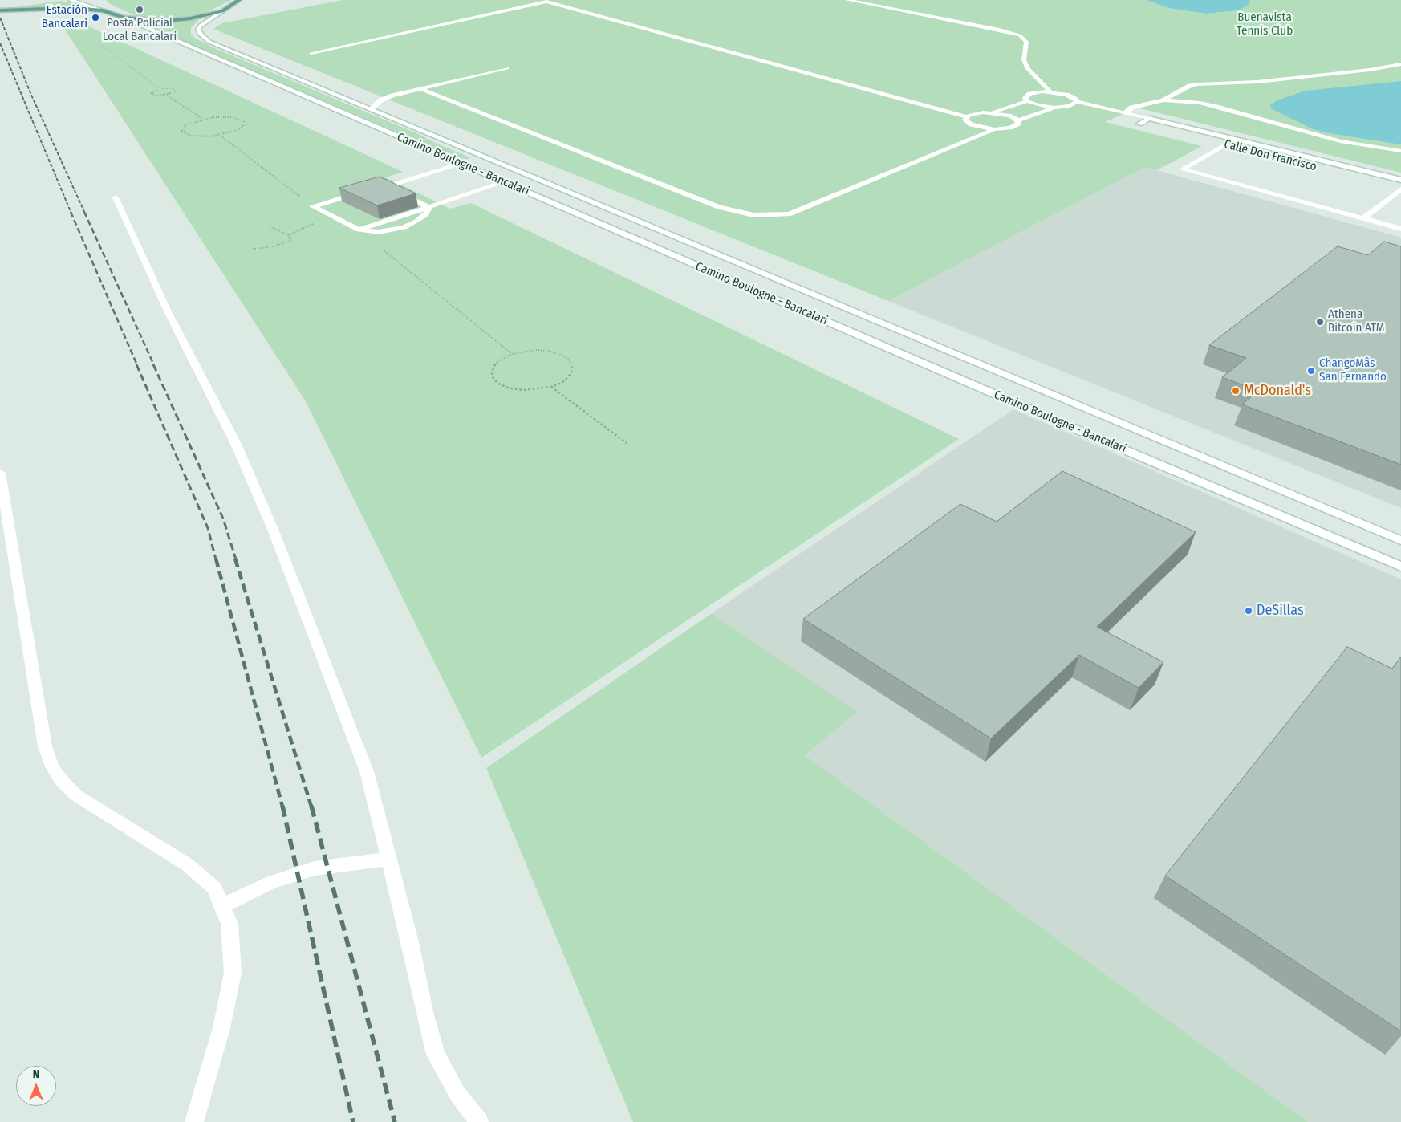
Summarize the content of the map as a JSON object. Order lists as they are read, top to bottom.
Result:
{
  "streets": {
    "street": ["Calle Don Francisco", "Camino Boulogne - Bancalari"]
  },
  "parks": ["Buenavista Tennis Club"],
  "places": [
    "Posta Policial Local Bancalari",
    "Estación Bancalari",
    "Athena Bitcoin ATM",
    "ChangoMâs San Fernando",
    "McDonald's",
    "DeSillas"
  ],
  "north": "top"
}
